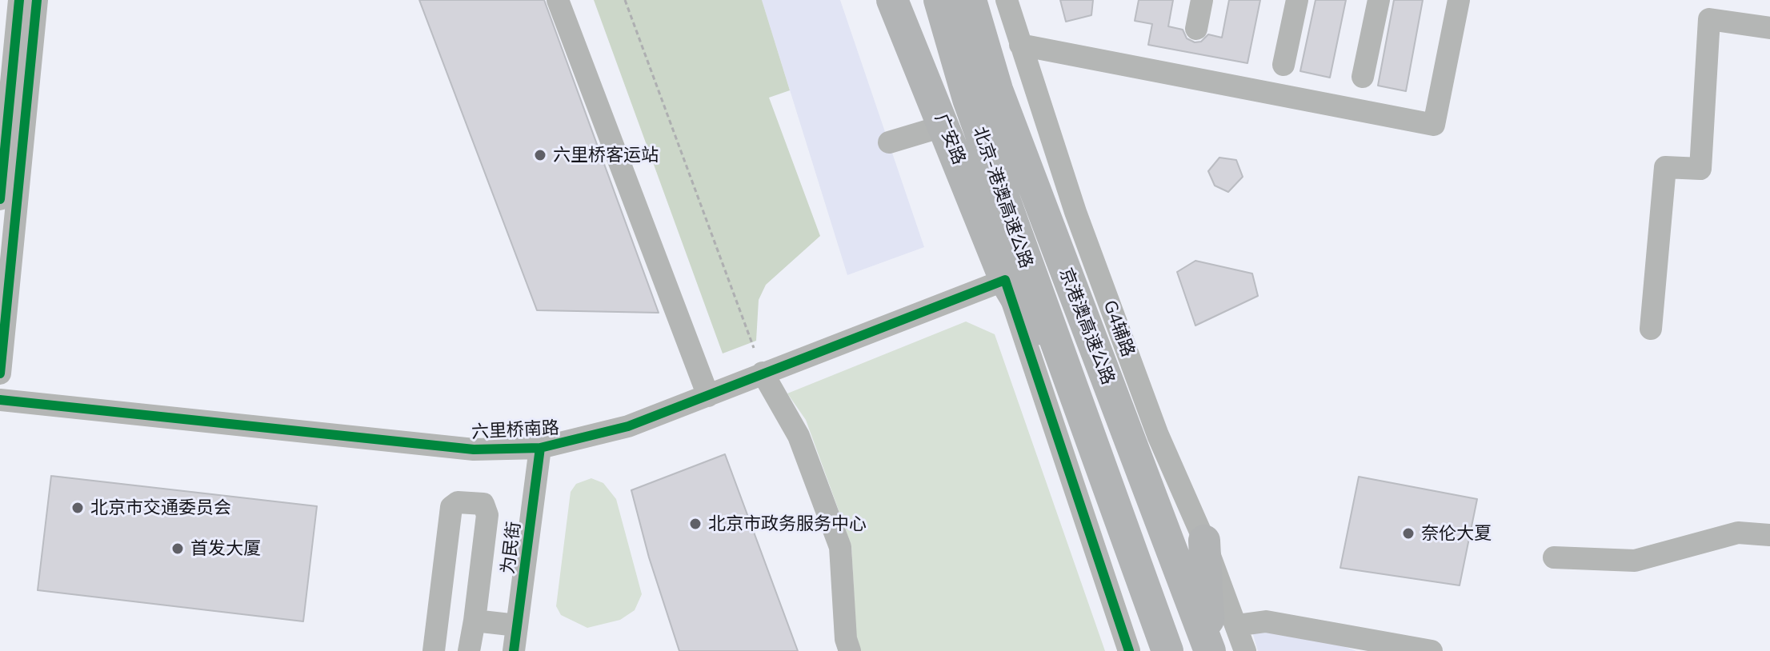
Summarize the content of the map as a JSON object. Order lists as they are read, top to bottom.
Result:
{
  "streets": {
    "highway": ["广安路", "北京-港澳高速公路", "京港澳高速公路"],
    "street": ["G4辅路", "六里桥南路", "为民街"]
  },
  "crossings": [
    ["广安路", "北京-港澳高速公路"],
    ["广安路", "六里桥南路"],
    ["六里桥南路", "为民街"]
  ],
  "places": [
    "六里桥客运站",
    "北京市交通委员会",
    "北京市政务服务中心",
    "奈伦大夏",
    "首发大厦"
  ]
}
